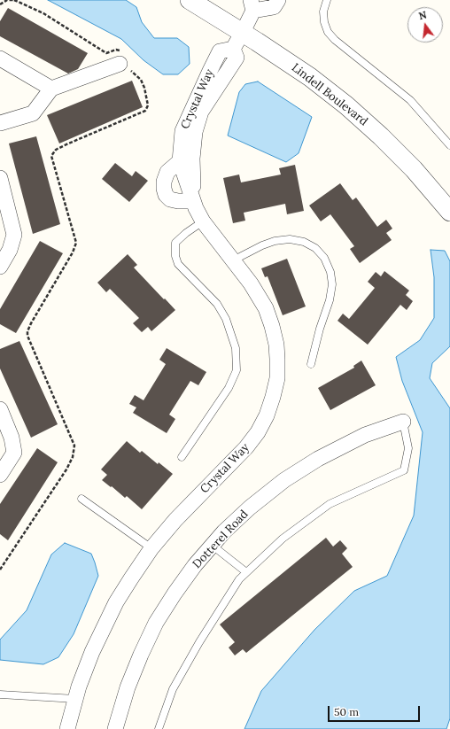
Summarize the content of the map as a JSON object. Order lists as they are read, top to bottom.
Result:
{
  "streets": {
    "street": ["Lindell Boulevard", "Crystal Way", "Dotterel Road"]
  },
  "crossings": [
    ["Lindell Boulevard", "Crystal Way"]
  ],
  "scale_bar": "50 m",
  "north": "top"
}
